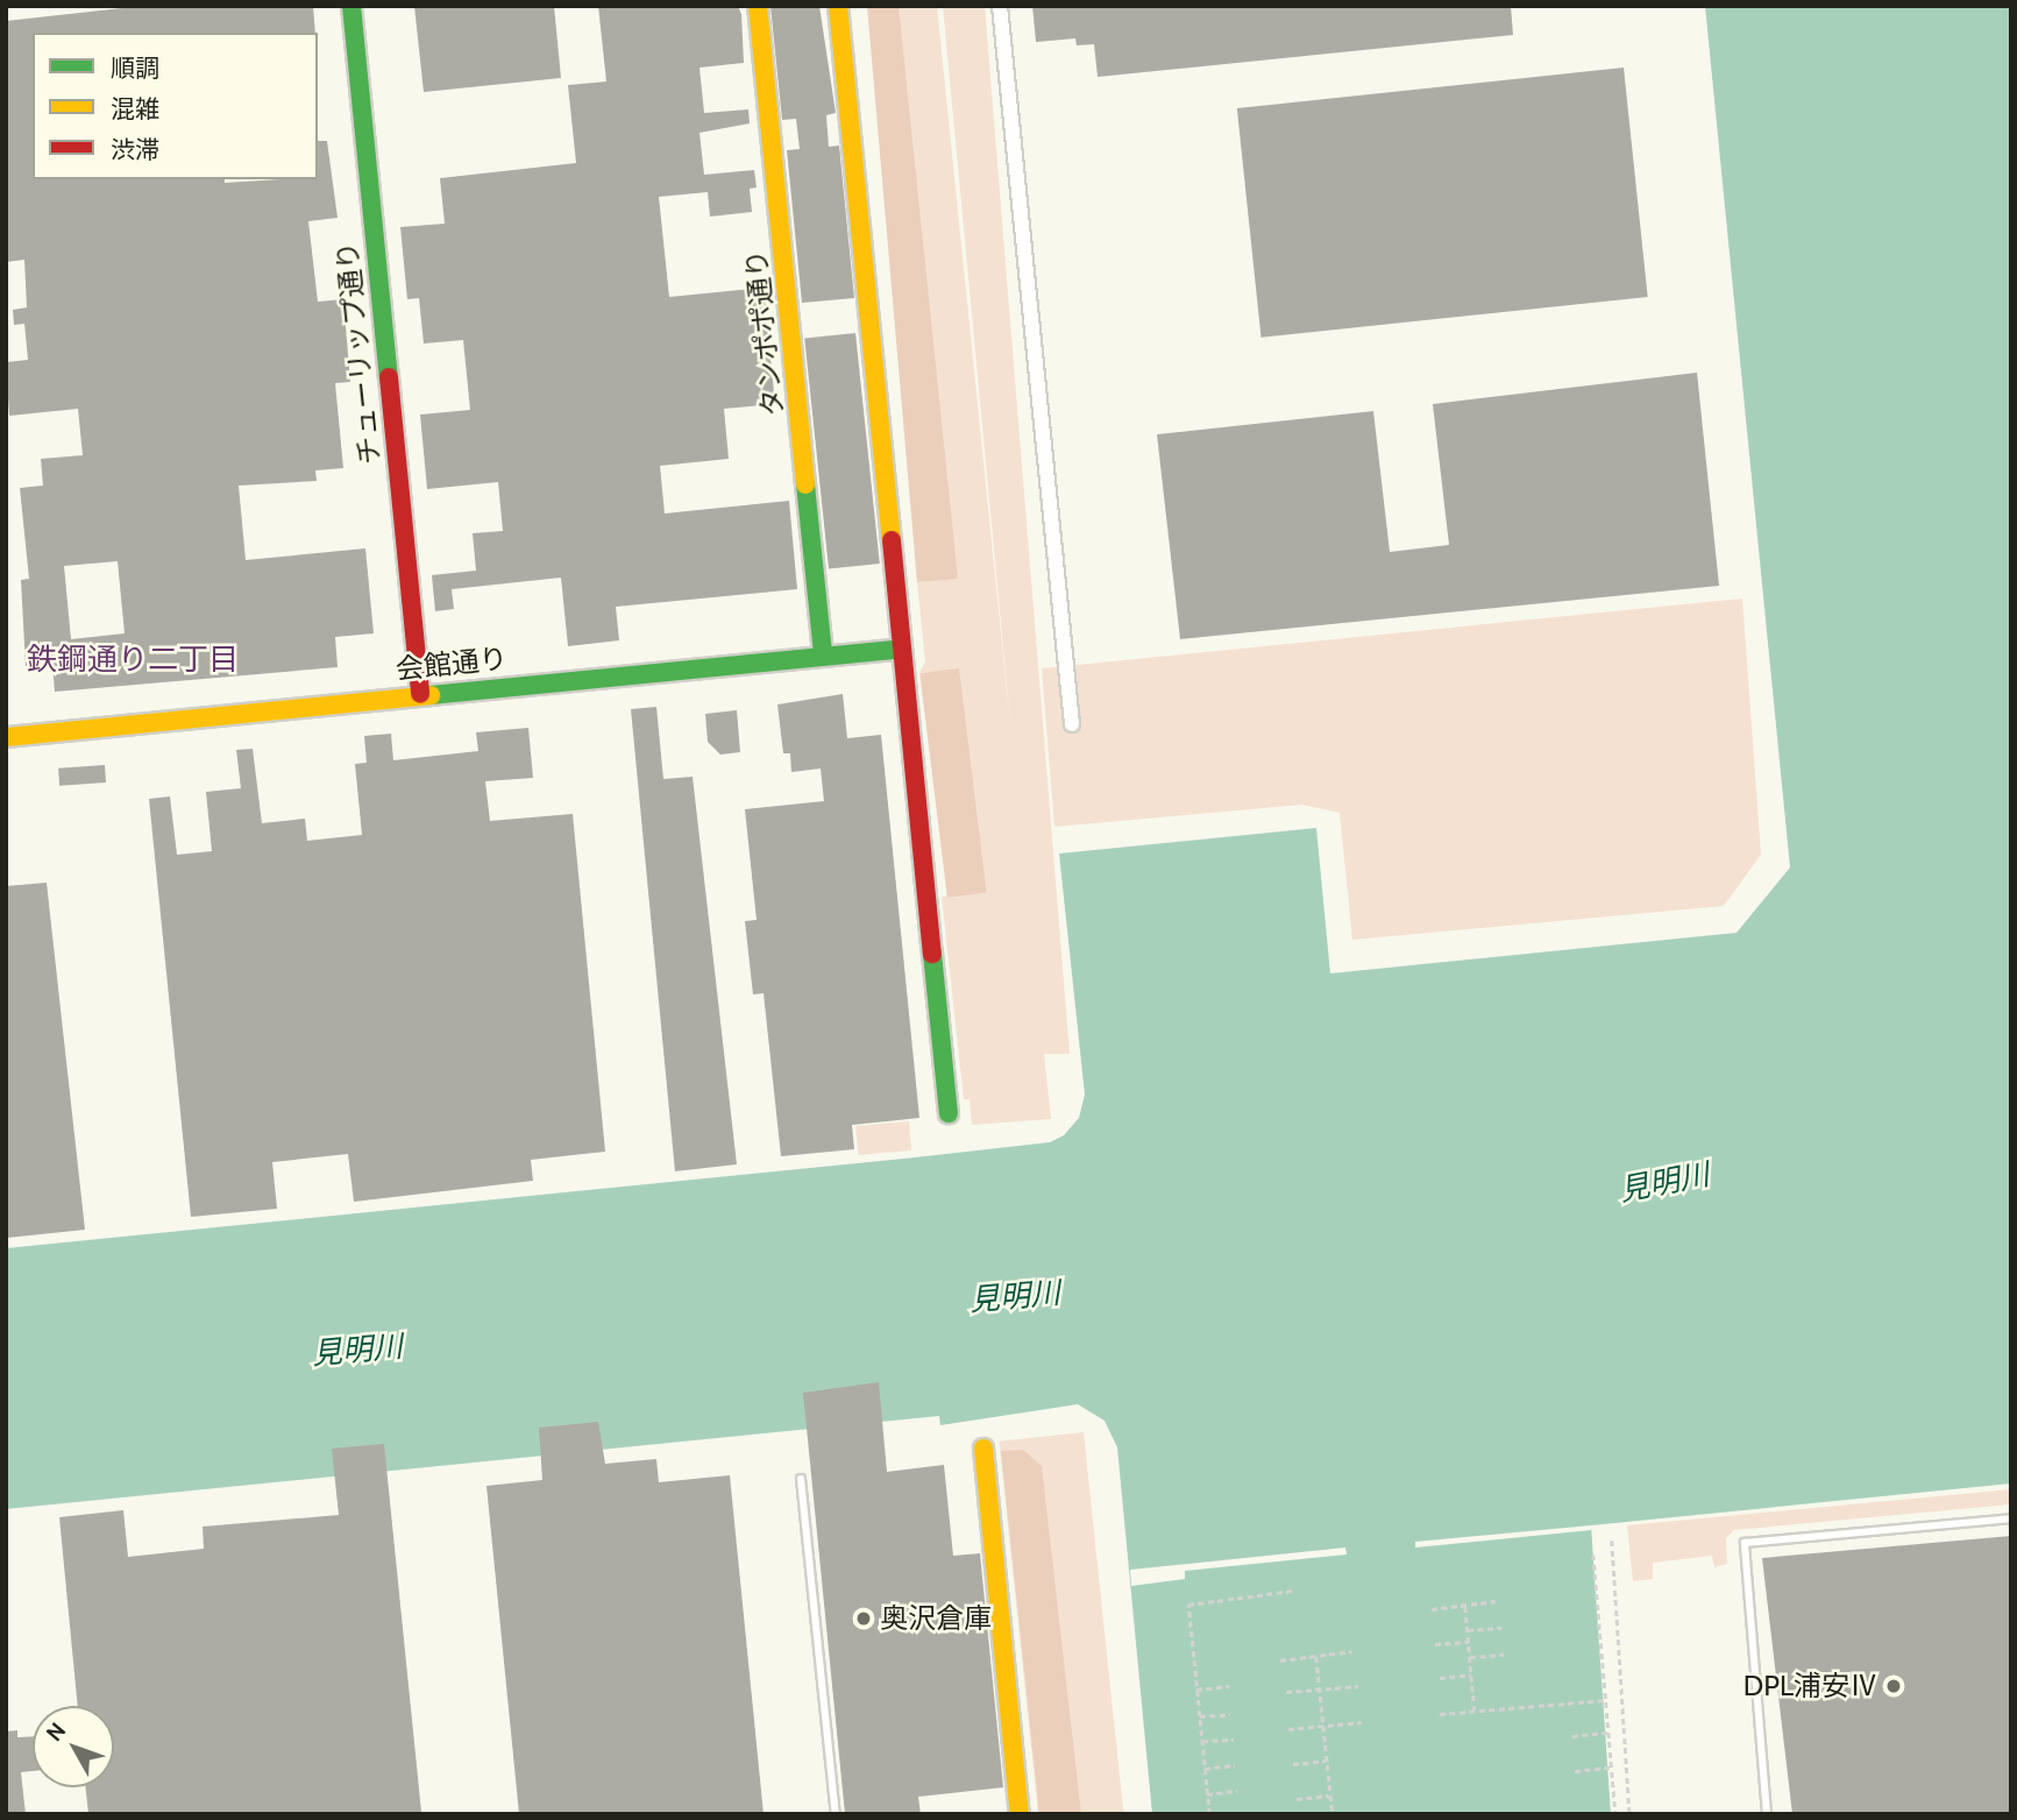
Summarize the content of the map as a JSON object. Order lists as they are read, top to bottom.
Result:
{
  "streets": {
    "street": ["タンポポ通り", "チューリップ通り", "会館通り"]
  },
  "crossings": [
    ["タンポポ通り", "会館通り"],
    ["チューリップ通り", "会館通り"]
  ],
  "districts": ["鉄鋼通り二丁目"],
  "water": ["見明川"],
  "places": ["奥沢倉庫", "DPL浦安Ⅳ"],
  "legend": ["順調", "混雑", "渋滞"],
  "north": "top left"
}
